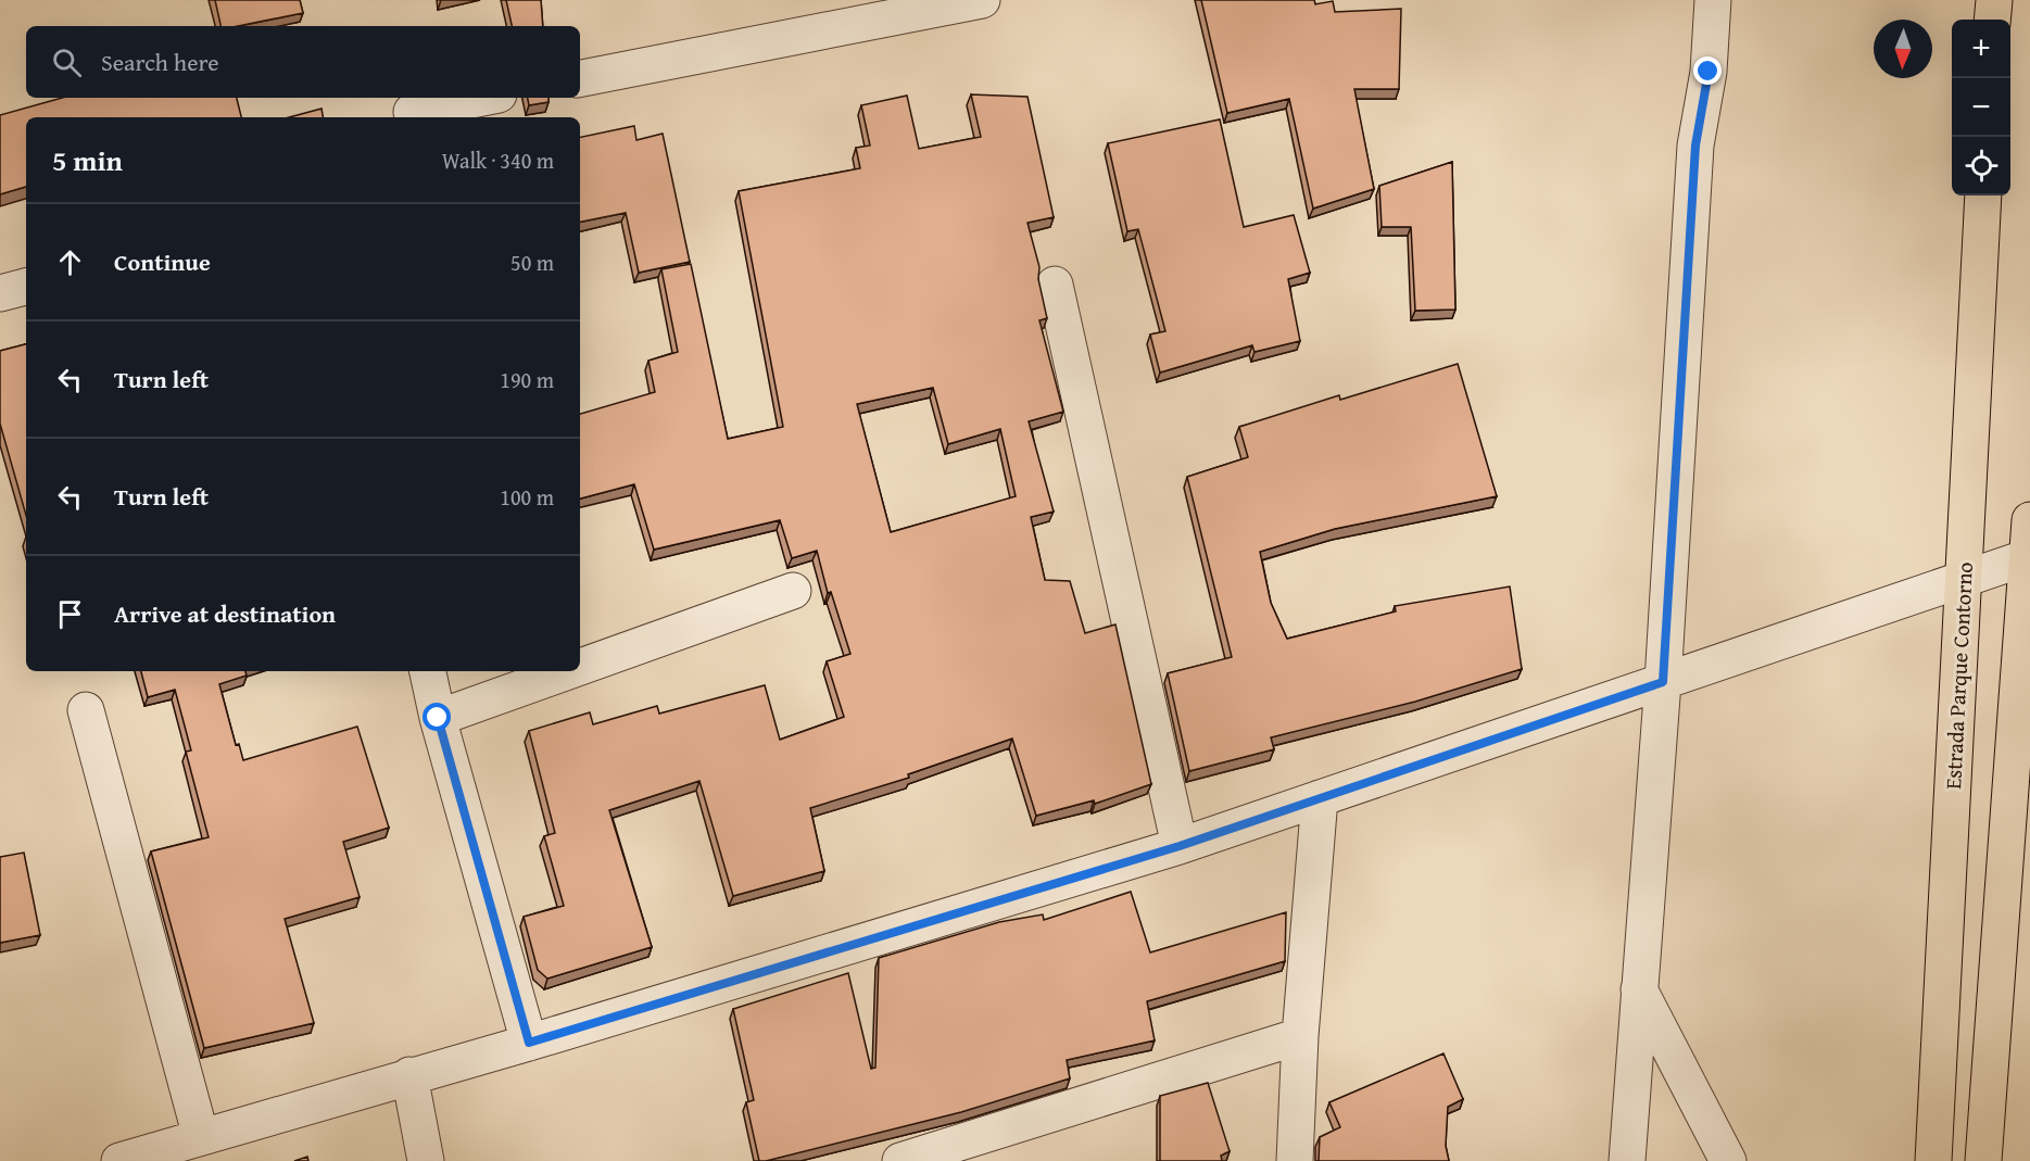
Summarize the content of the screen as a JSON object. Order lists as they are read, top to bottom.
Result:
{
  "streets": {
    "highway": ["Estrada Parque Contorno"]
  },
  "north": "bottom",
  "page": {
    "map_buttons": ["+", "−"],
    "search": "Search here",
    "heading": ["5 min", "Walk · 340 m"],
    "list": [
      ["Continue", "50 m"],
      ["Turn left", "190 m"],
      ["Turn left", "100 m"],
      "Arrive at destination"
    ]
  }
}
